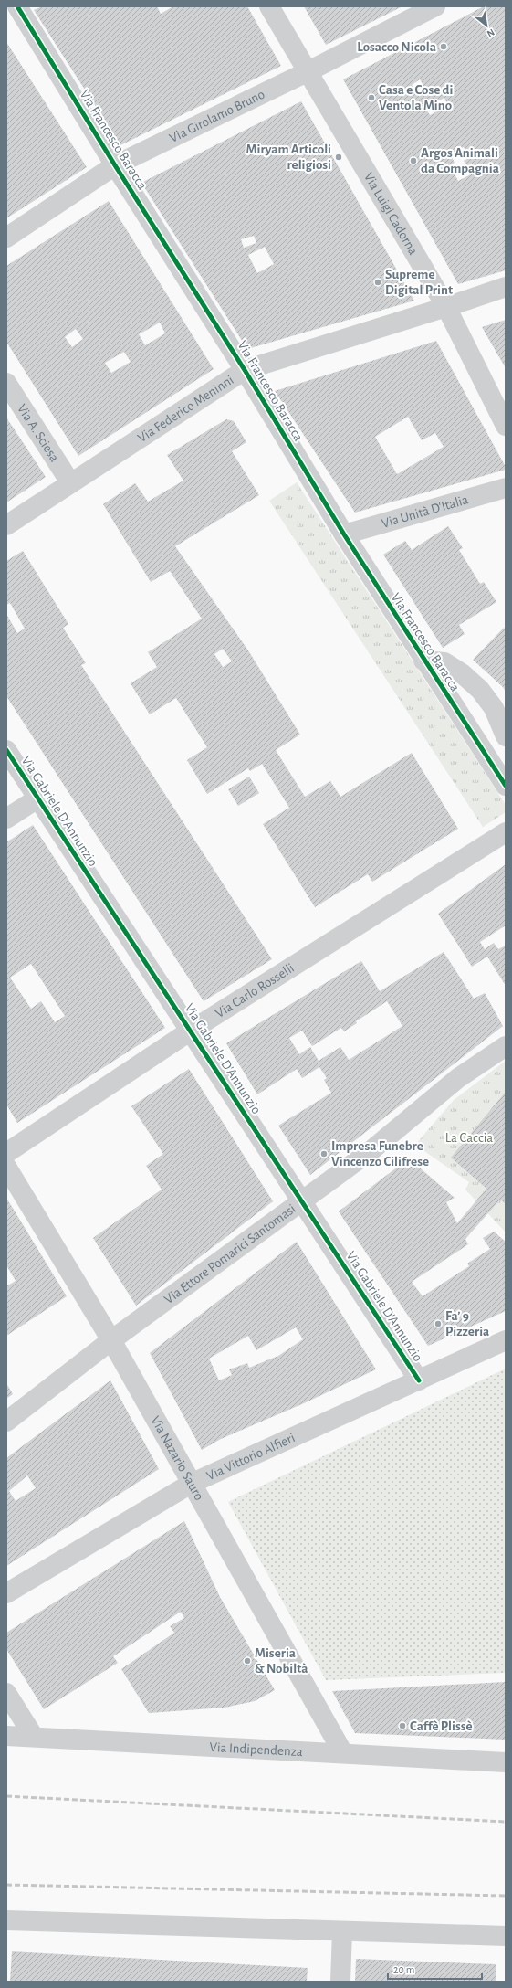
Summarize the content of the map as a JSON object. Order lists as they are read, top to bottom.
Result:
{
  "streets": {
    "street": [
      "Via Girolamo Bruno",
      "Via Francesco Baracca",
      "Via Luigi Cadorna",
      "Via Federico Meninni",
      "Via A. Sciesa",
      "Via Unità D'Italia",
      "Via Gabriele D'Annunzio",
      "Via Carlo Rosselli",
      "Via Ettore Pomarici Santomasi",
      "Via Vittorio Alfieri",
      "Via Nazario Sauro",
      "Via Indipendenza"
    ]
  },
  "crossings": [
    ["Via Girolamo Bruno", "Via Francesco Baracca"],
    ["Via Girolamo Bruno", "Via Luigi Cadorna"],
    ["Via Francesco Baracca", "Via Federico Meninni"],
    ["Via Francesco Baracca", "Via Unità D'Italia"],
    ["Via Luigi Cadorna", "Via Federico Meninni"],
    ["Via Federico Meninni", "Via A. Sciesa"],
    ["Via Gabriele D'Annunzio", "Via Carlo Rosselli"],
    ["Via Gabriele D'Annunzio", "Via Ettore Pomarici Santomasi"],
    ["Via Gabriele D'Annunzio", "Via Vittorio Alfieri"],
    ["Via Ettore Pomarici Santomasi", "Via Nazario Sauro"],
    ["Via Vittorio Alfieri", "Via Nazario Sauro"],
    ["Via Nazario Sauro", "Via Indipendenza"]
  ],
  "parks": ["La Caccia"],
  "places": [
    "Losacco Nicola",
    "Casa e Cose di Ventola Mino",
    "Miryam Articoli religiosi",
    "Argos Animali da Compagnia",
    "Supreme Digital Print",
    "Impresa Funebre Vincenzo Cilifrese",
    "Fa’ 9 Pizzeria",
    "Miseria & Nobiltà",
    "Caffè Plissè"
  ],
  "scale_bar": "20 m",
  "north": "bottom right"
}
